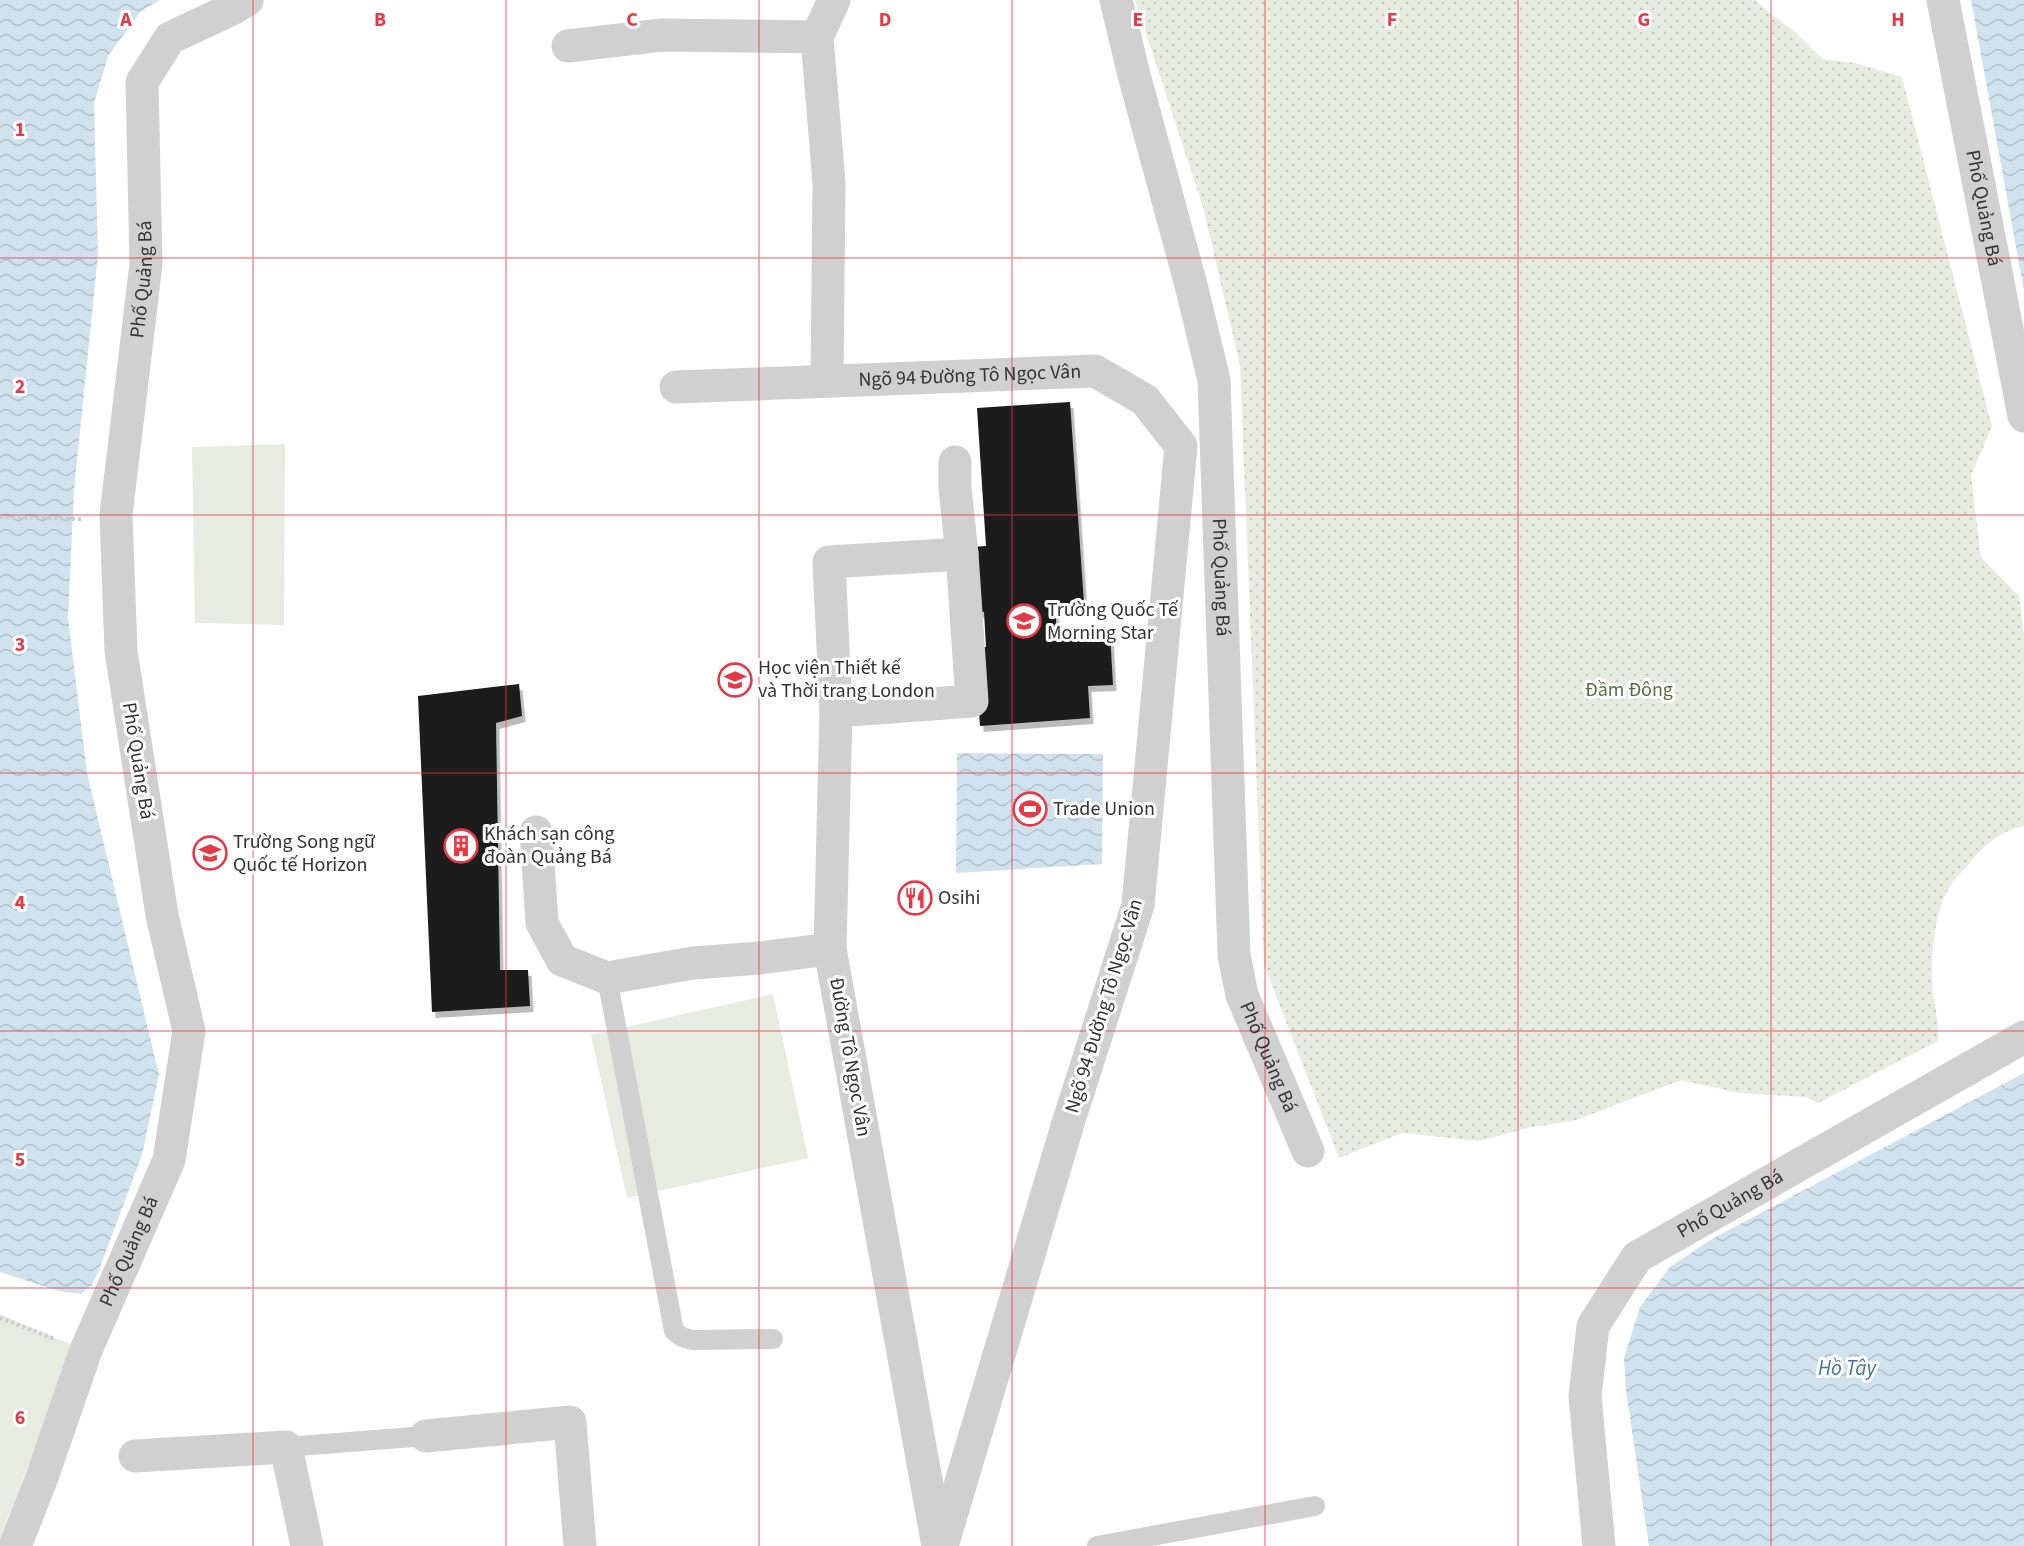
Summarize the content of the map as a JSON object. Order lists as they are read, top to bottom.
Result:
{
  "streets": {
    "street": ["Phố Quảng Bá", "Ngõ 94 Đường Tô Ngọc Vân", "Đường Tô Ngọc Vân"]
  },
  "crossings": [
    ["Ngõ 94 Đường Tô Ngọc Vân", "Đường Tô Ngọc Vân"]
  ],
  "water": ["Hồ Tây"],
  "parks": ["Đầm Đông"],
  "places": {
    "school or university": ["Trường Quốc Tế Morning Star", "Học viện Thiết kế và Thời trang London", "Trường Song ngữ Quốc tế Horizon"],
    "sports": ["Trade Union"],
    "building": ["Khách sạn công đoàn Quảng Bá"],
    "restaurant": ["Osihi"]
  },
  "grid": {
    "columns": [
      "A",
      "B",
      "C",
      "D",
      "E",
      "F",
      "G",
      "H"
    ],
    "rows": [
      "1",
      "2",
      "3",
      "4",
      "5",
      "6"
    ]
  }
}
